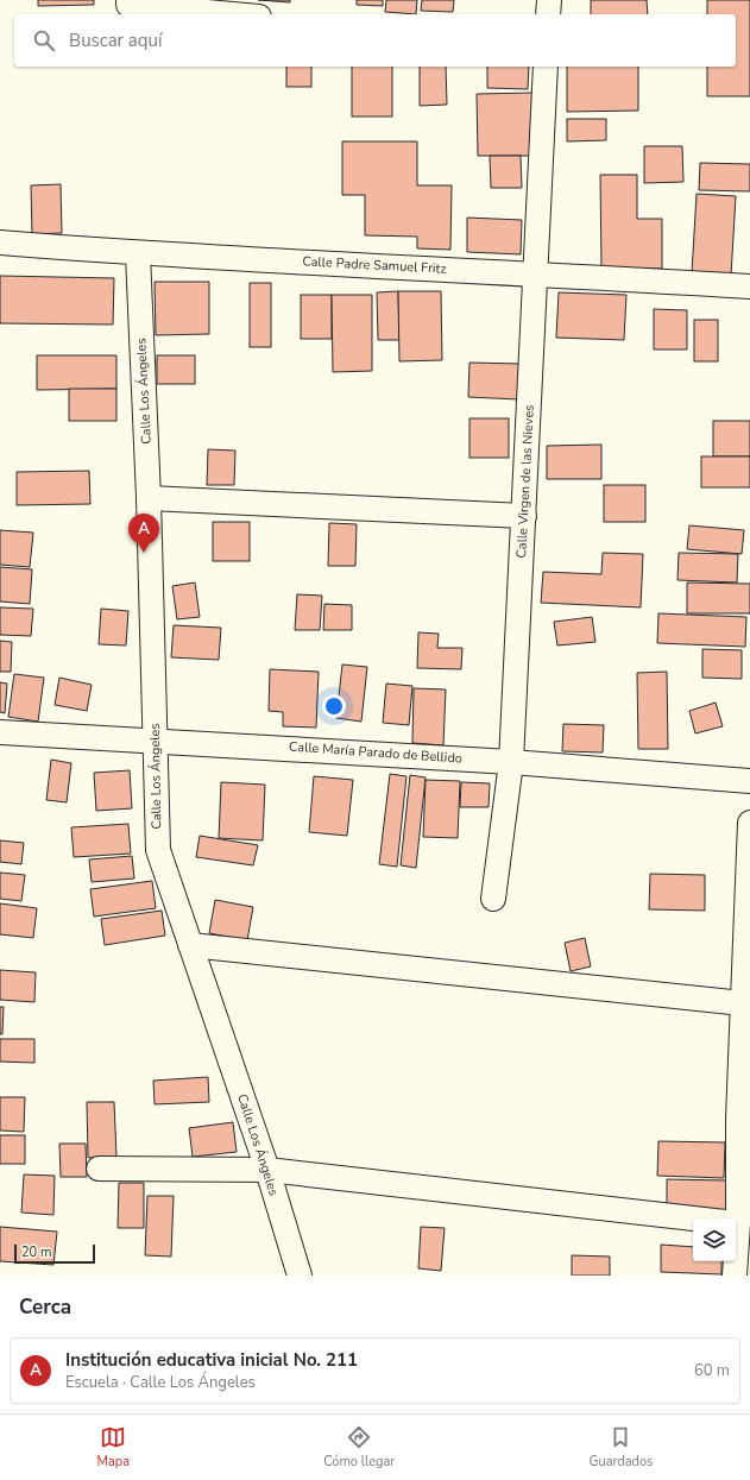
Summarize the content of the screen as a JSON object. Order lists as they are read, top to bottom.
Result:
{
  "streets": {
    "street": [
      "Calle Padre Samuel Fritz",
      "Calle Los Ángeles",
      "Calle Virgen de las Nieves",
      "Calle María Parado de Bellido"
    ]
  },
  "crossings": [
    ["Calle Padre Samuel Fritz", "Calle Los Ángeles"],
    ["Calle Padre Samuel Fritz", "Calle Virgen de las Nieves"],
    ["Calle Los Ángeles", "Calle María Parado de Bellido"],
    ["Calle Virgen de las Nieves", "Calle María Parado de Bellido"]
  ],
  "scale_bar": "20 m",
  "page": {
    "search": "Buscar aquí",
    "pins": "A",
    "scale": "20 m",
    "heading": "Cerca",
    "list": [
      {
        "mark": "A",
        "name": "Institución educativa inicial No. 211",
        "note": "Escuela · Calle Los Ángeles",
        "value": "60 m"
      }
    ],
    "nav": ["Mapa", "Cómo llegar", "Guardados"]
  }
}
